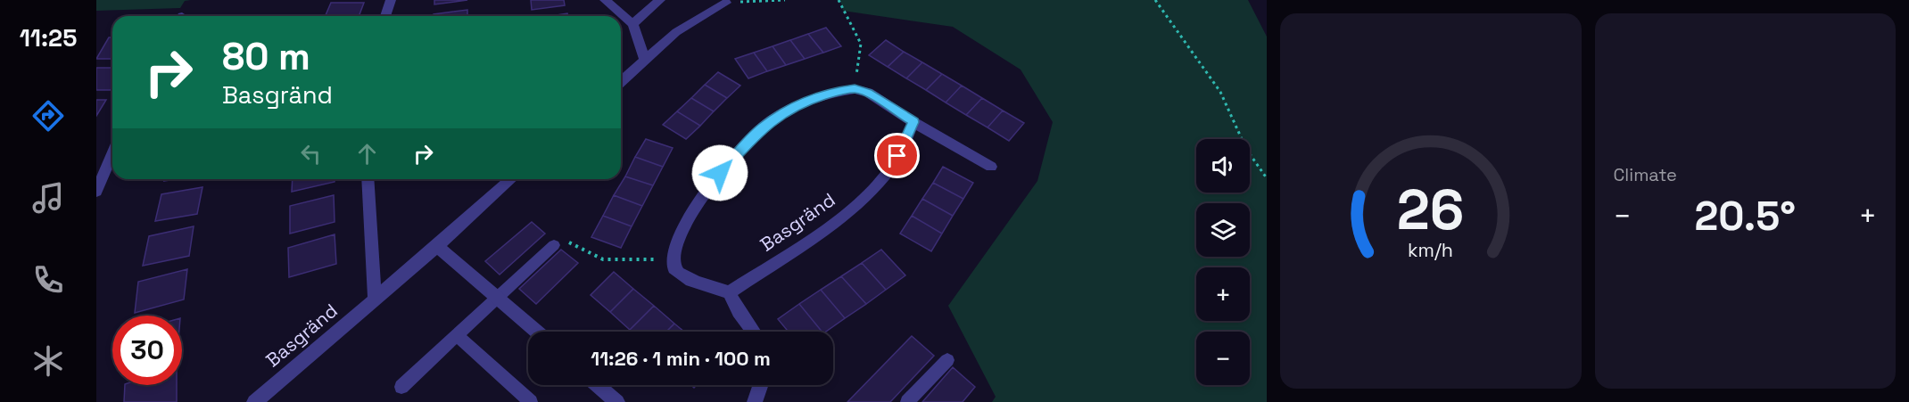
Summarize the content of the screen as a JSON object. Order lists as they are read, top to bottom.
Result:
{
  "streets": {
    "street": ["Basgränd"]
  },
  "page": {
    "tabs": "11:25",
    "tile": "Climate",
    "turn": ["80 m", "Basgränd"],
    "map_buttons": ["+", "−"],
    "heat": ["−", "20.5°", "+"],
    "limit": "30",
    "trip": "11:26 · 1 min · 100 m",
    "gauge": ["26", "km/h"]
  }
}
